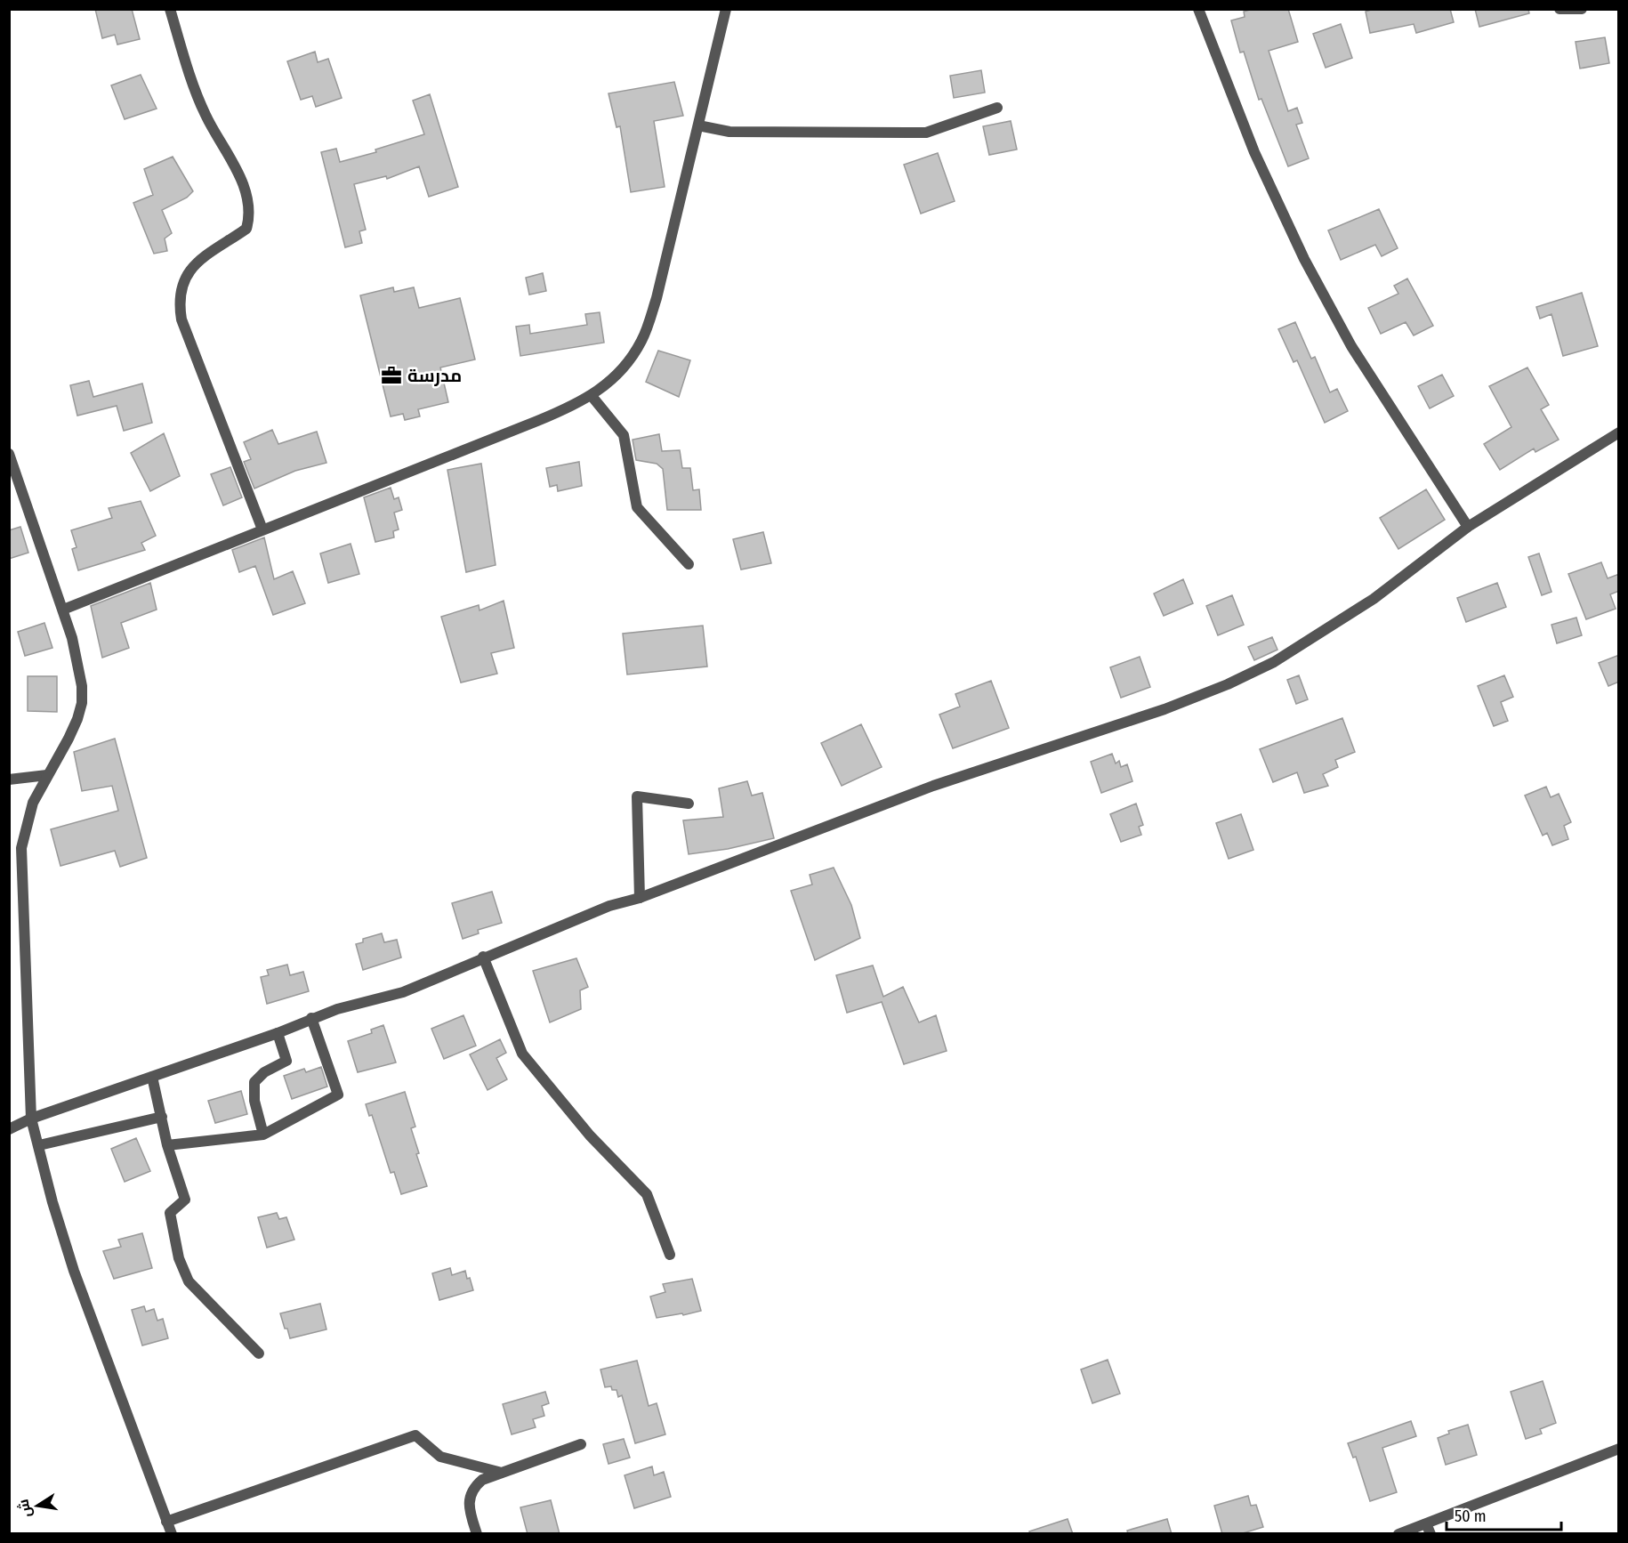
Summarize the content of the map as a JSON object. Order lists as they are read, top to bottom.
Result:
{
  "places": {
    "office": ["مدرسة"]
  },
  "scale_bar": "50 m",
  "north": "left"
}
